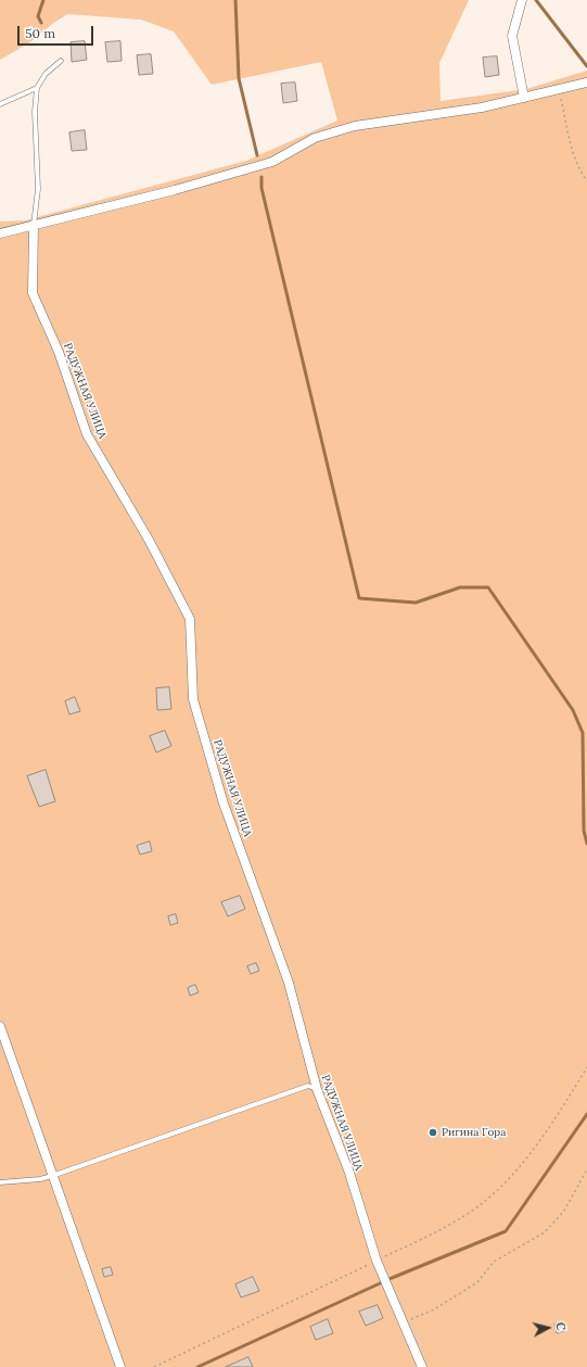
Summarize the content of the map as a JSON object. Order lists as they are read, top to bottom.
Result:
{
  "streets": {
    "street": ["РАДУЖНАЯ УЛИЦА"]
  },
  "places": ["Ригина Гора"],
  "scale_bar": "50 m",
  "north": "right"
}
